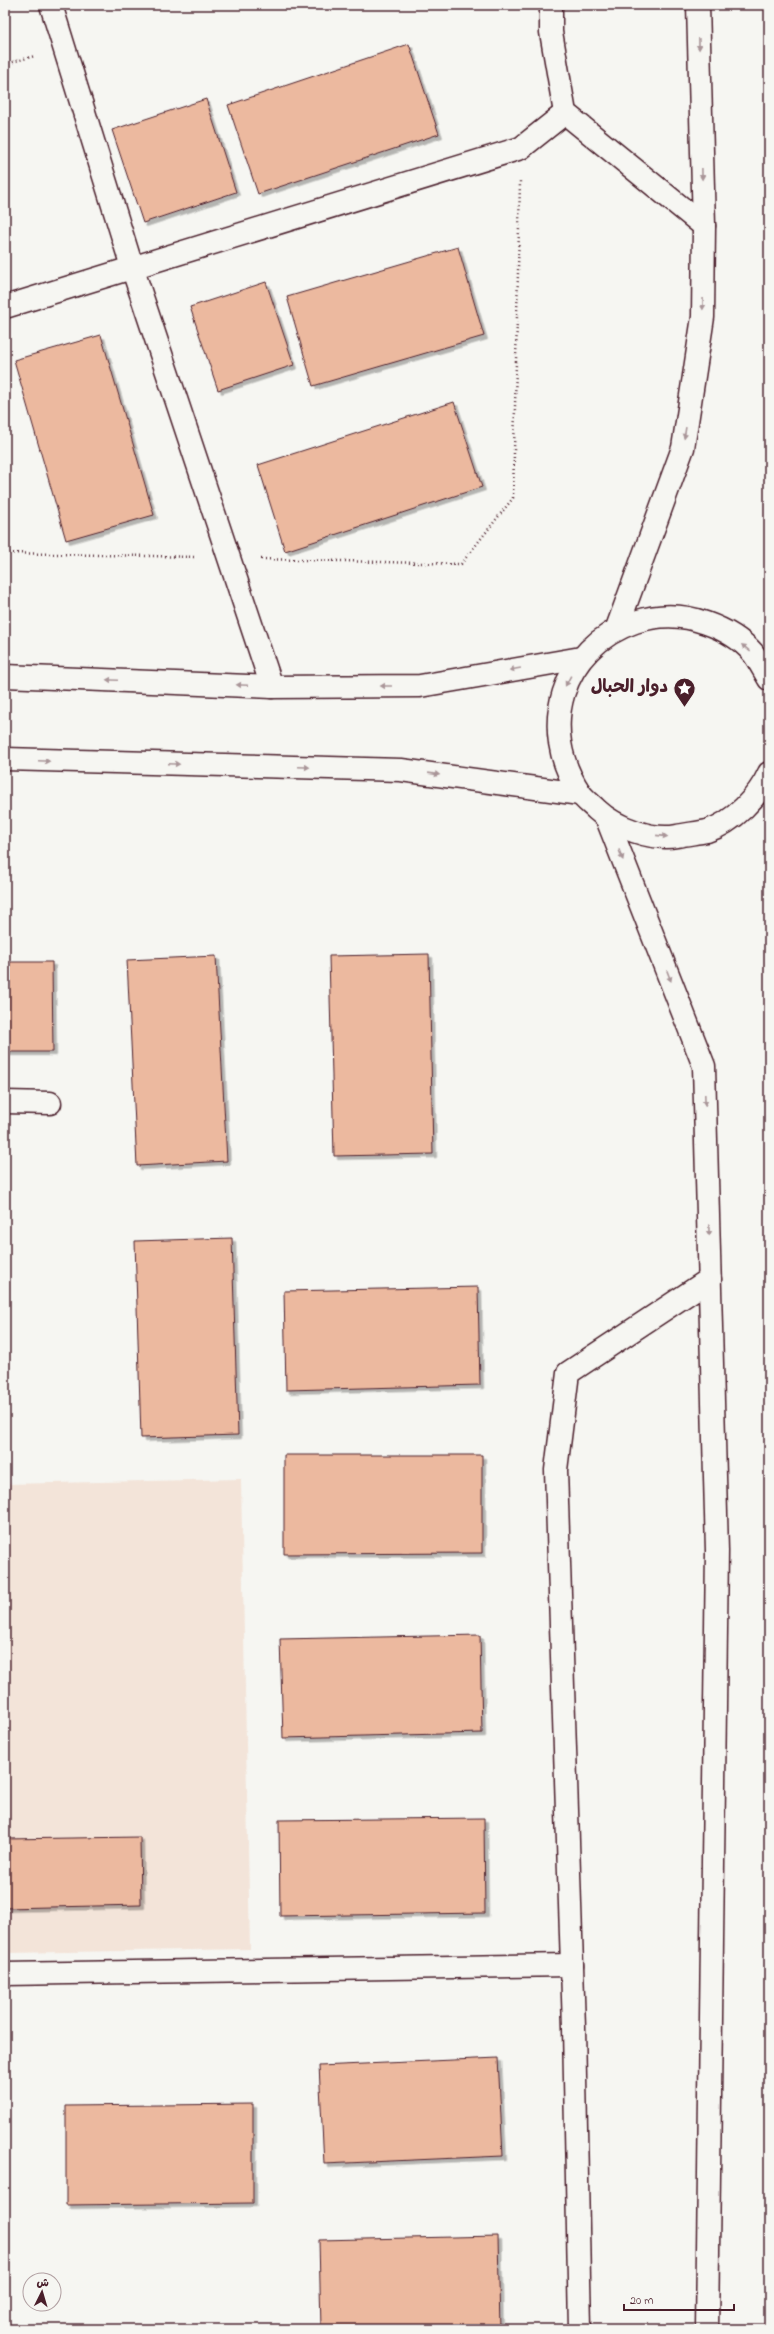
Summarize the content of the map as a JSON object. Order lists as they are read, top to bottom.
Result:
{
  "places": {
    "place": ["دوار الحبال"]
  },
  "scale_bar": "20 m",
  "north": "top"
}
